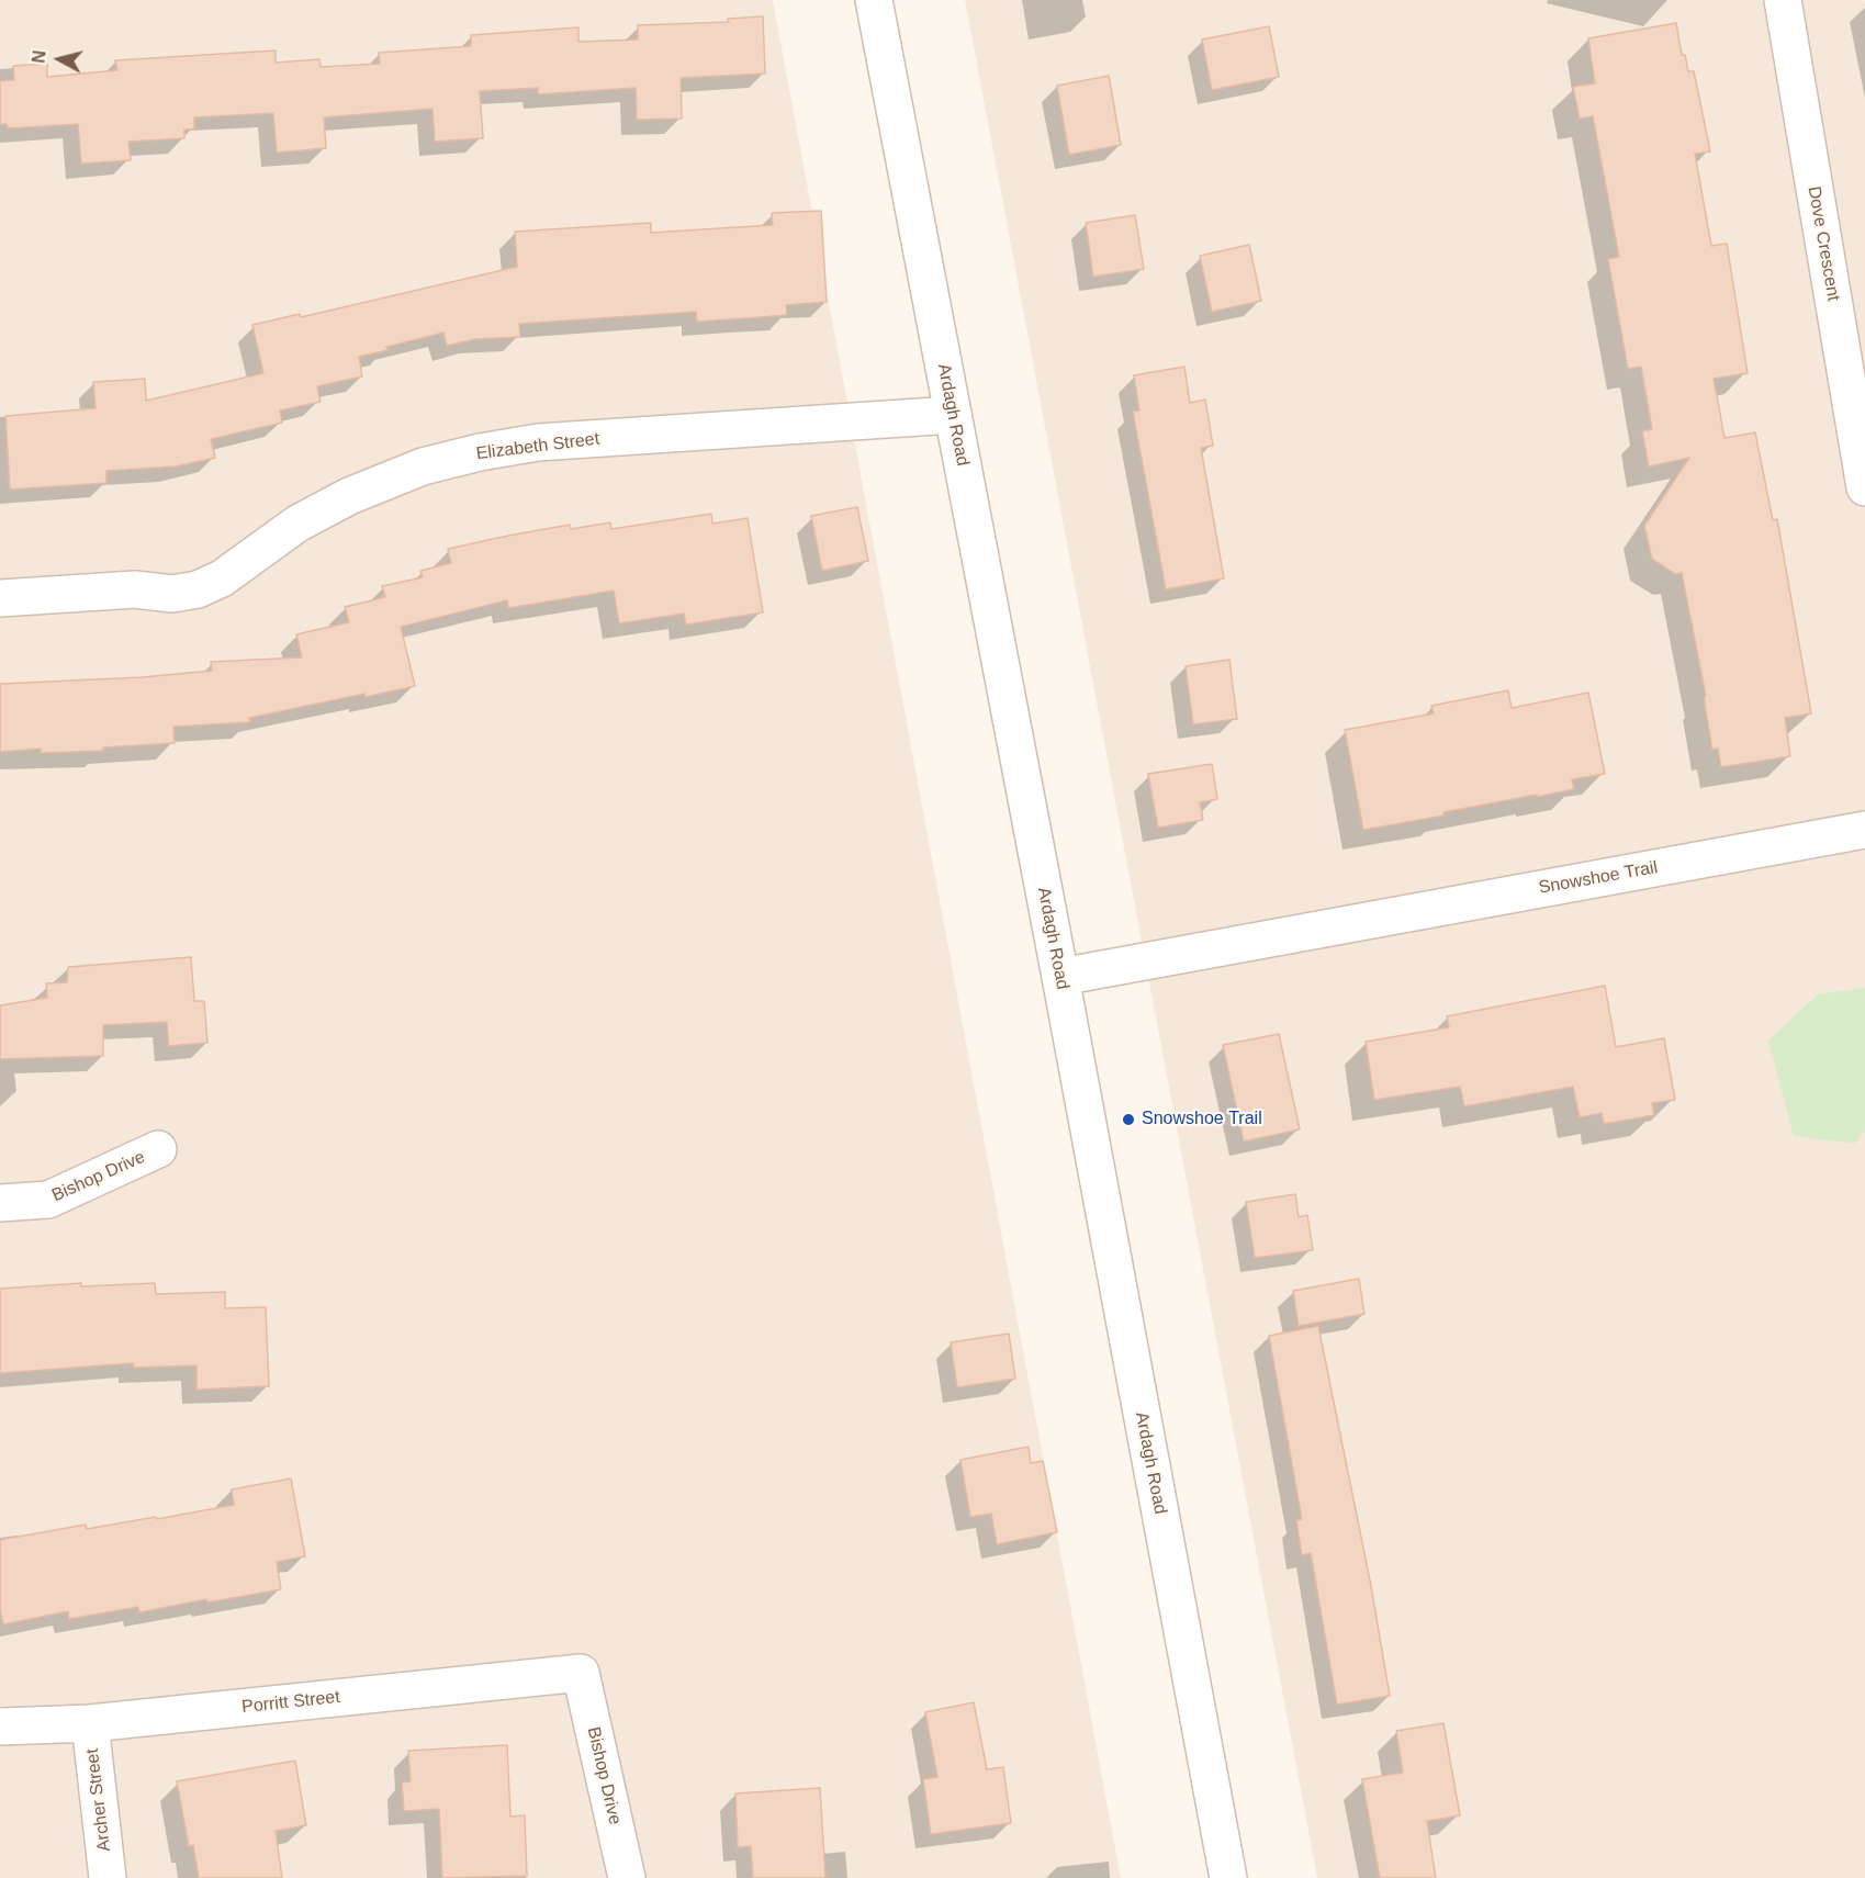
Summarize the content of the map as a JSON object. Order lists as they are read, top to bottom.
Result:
{
  "streets": {
    "street": [
      "Dove Crescent",
      "Ardagh Road",
      "Elizabeth Street",
      "Snowshoe Trail",
      "Bishop Drive",
      "Porritt Street",
      "Archer Street"
    ]
  },
  "crossings": [
    ["Ardagh Road", "Elizabeth Street"],
    ["Ardagh Road", "Snowshoe Trail"],
    ["Bishop Drive", "Porritt Street"],
    ["Porritt Street", "Archer Street"]
  ],
  "places": ["Snowshoe Trail"],
  "north": "left"
}
